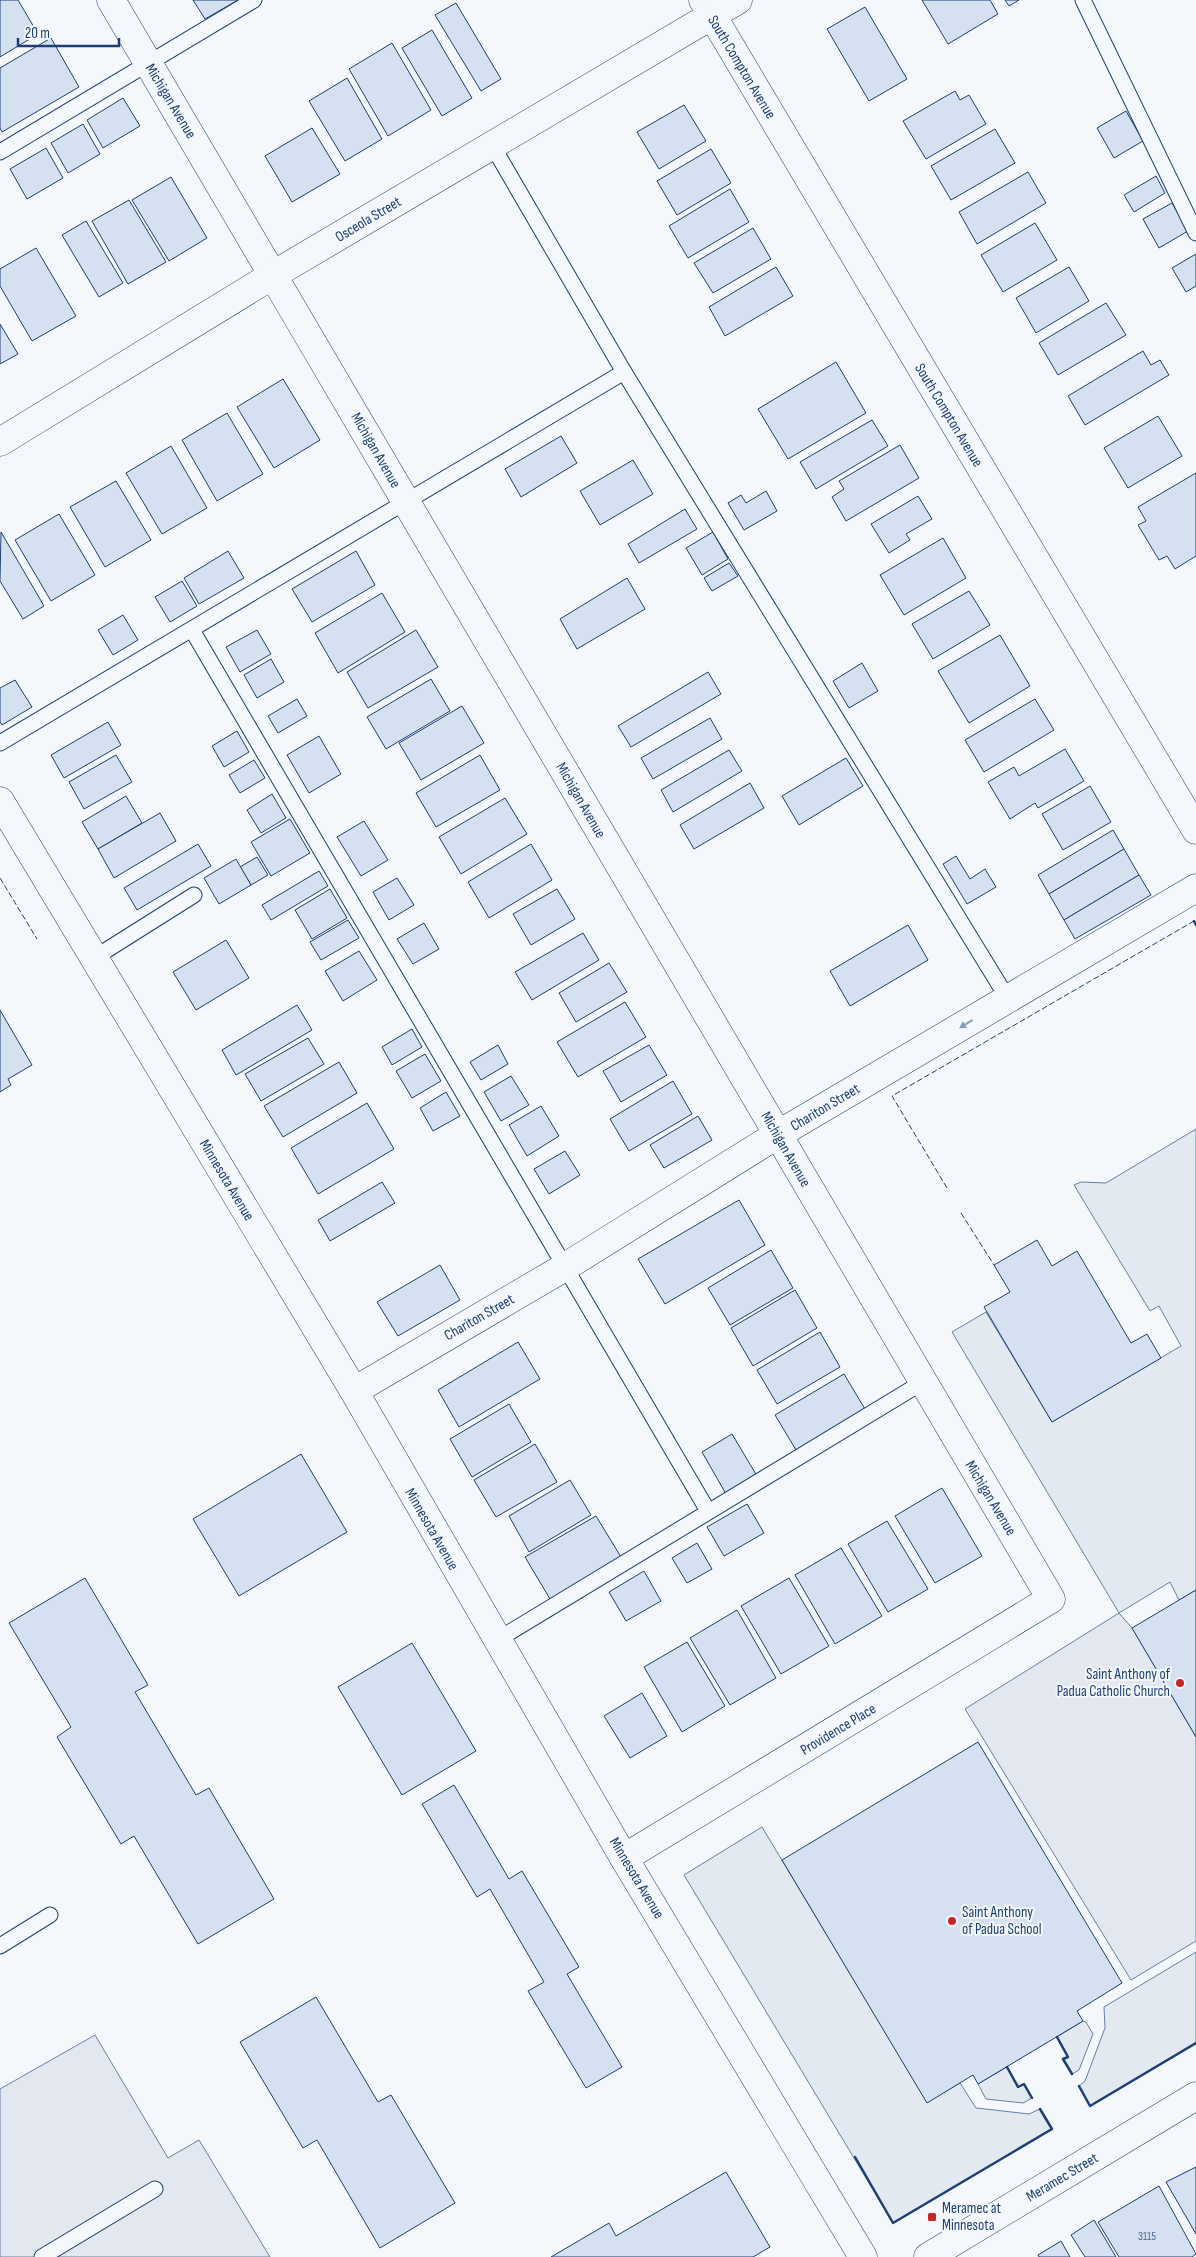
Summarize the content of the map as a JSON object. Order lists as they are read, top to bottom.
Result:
{
  "streets": {
    "street": [
      "South Compton Avenue",
      "Michigan Avenue",
      "Osceola Street",
      "Chariton Street",
      "Minnesota Avenue",
      "Providence Place",
      "Meramec Street"
    ]
  },
  "crossings": [
    ["South Compton Avenue", "Osceola Street"],
    ["Michigan Avenue", "Osceola Street"],
    ["Michigan Avenue", "Chariton Street"],
    ["Michigan Avenue", "Providence Place"],
    ["Chariton Street", "Minnesota Avenue"],
    ["Minnesota Avenue", "Providence Place"]
  ],
  "places": {
    "other": ["Saint Anthony of Padua Catholic Church", "Saint Anthony of Padua School"],
    "transit": ["Meramec at Minnesota"]
  },
  "house_numbers": ["3115"],
  "scale_bar": "20 m"
}
